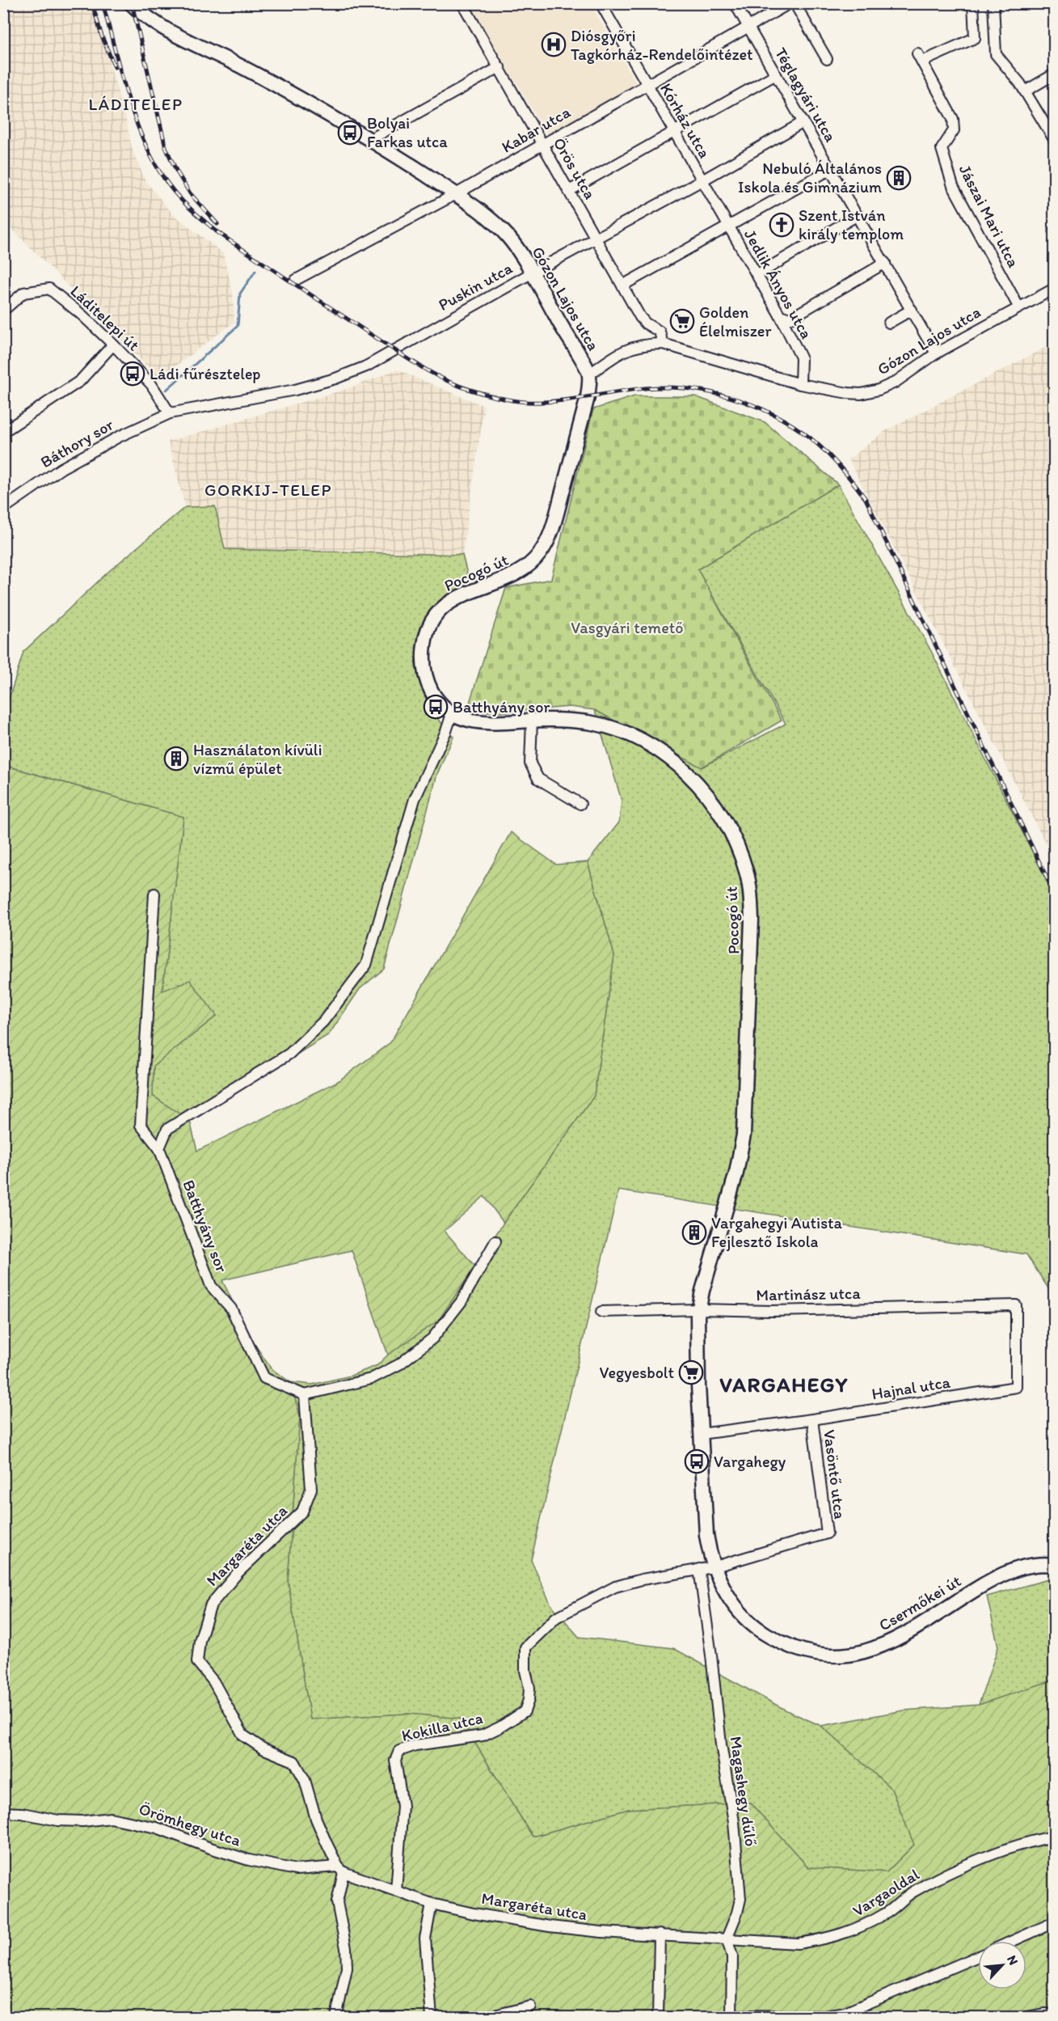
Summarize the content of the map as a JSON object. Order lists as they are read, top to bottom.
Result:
{
  "streets": {
    "main road": ["Gózon Lajos utca", "Pocogó út", "Csermőkei út"],
    "street": [
      "Téglagyári utca",
      "Kórház utca",
      "Kabar utca",
      "Örös utca",
      "Jászai Mari utca",
      "Jedlik Ányos utca",
      "Puskin utca",
      "Láditelepi út",
      "Báthory sor",
      "Batthyány sor",
      "Martinász utca",
      "Hajnal utca",
      "Vasöntő utca",
      "Margaréta utca",
      "Kokilla utca",
      "Magashegy dűlő",
      "Örömhegy utca",
      "Vargaoldal"
    ]
  },
  "crossings": [
    ["Téglagyári utca", "Kabar utca"],
    ["Téglagyári utca", "Puskin utca"],
    ["Téglagyári utca", "Gózon Lajos utca"],
    ["Kórház utca", "Kabar utca"],
    ["Kórház utca", "Jedlik Ányos utca"],
    ["Kórház utca", "Puskin utca"],
    ["Kabar utca", "Örös utca"],
    ["Kabar utca", "Gózon Lajos utca"],
    ["Örös utca", "Puskin utca"],
    ["Örös utca", "Gózon Lajos utca"],
    ["Jászai Mari utca", "Gózon Lajos utca"],
    ["Jedlik Ányos utca", "Gózon Lajos utca"],
    ["Puskin utca", "Gózon Lajos utca"],
    ["Puskin utca", "Láditelepi út"],
    ["Puskin utca", "Báthory sor"],
    ["Gózon Lajos utca", "Pocogó út"],
    ["Láditelepi út", "Báthory sor"],
    ["Pocogó út", "Csermőkei út"],
    ["Batthyány sor", "Margaréta utca"],
    ["Martinász utca", "Hajnal utca"],
    ["Martinász utca", "Csermőkei út"],
    ["Hajnal utca", "Vasöntő utca"],
    ["Hajnal utca", "Csermőkei út"],
    ["Vasöntő utca", "Kokilla utca"],
    ["Margaréta utca", "Kokilla utca"],
    ["Margaréta utca", "Magashegy dűlő"],
    ["Margaréta utca", "Örömhegy utca"],
    ["Margaréta utca", "Vargaoldal"],
    ["Csermőkei út", "Kokilla utca"],
    ["Kokilla utca", "Magashegy dűlő"],
    ["Magashegy dűlő", "Vargaoldal"]
  ],
  "districts": ["LÁDITELEP", "GORKIJ-TELEP", "VARGAHEGY"],
  "parks": ["Vasgyári temető"],
  "places": {
    "hospital": ["Diósgyőri Tagkórház-Rendelőintézet"],
    "bus stop": [
      "Bolyai Farkas utca",
      "Ládi fűrésztelep",
      "Batthyány sor",
      "Vargahegy"
    ],
    "building": ["Nebuló Általános Iskola és Gimnázium", "Használaton kívüli vízmű épület", "Vargahegyi Autista Fejlesztő Iskola"],
    "church": ["Szent István király templom"],
    "supermarket": ["Golden Élelmiszer", "Vegyesbolt"]
  },
  "north": "top right"
}
